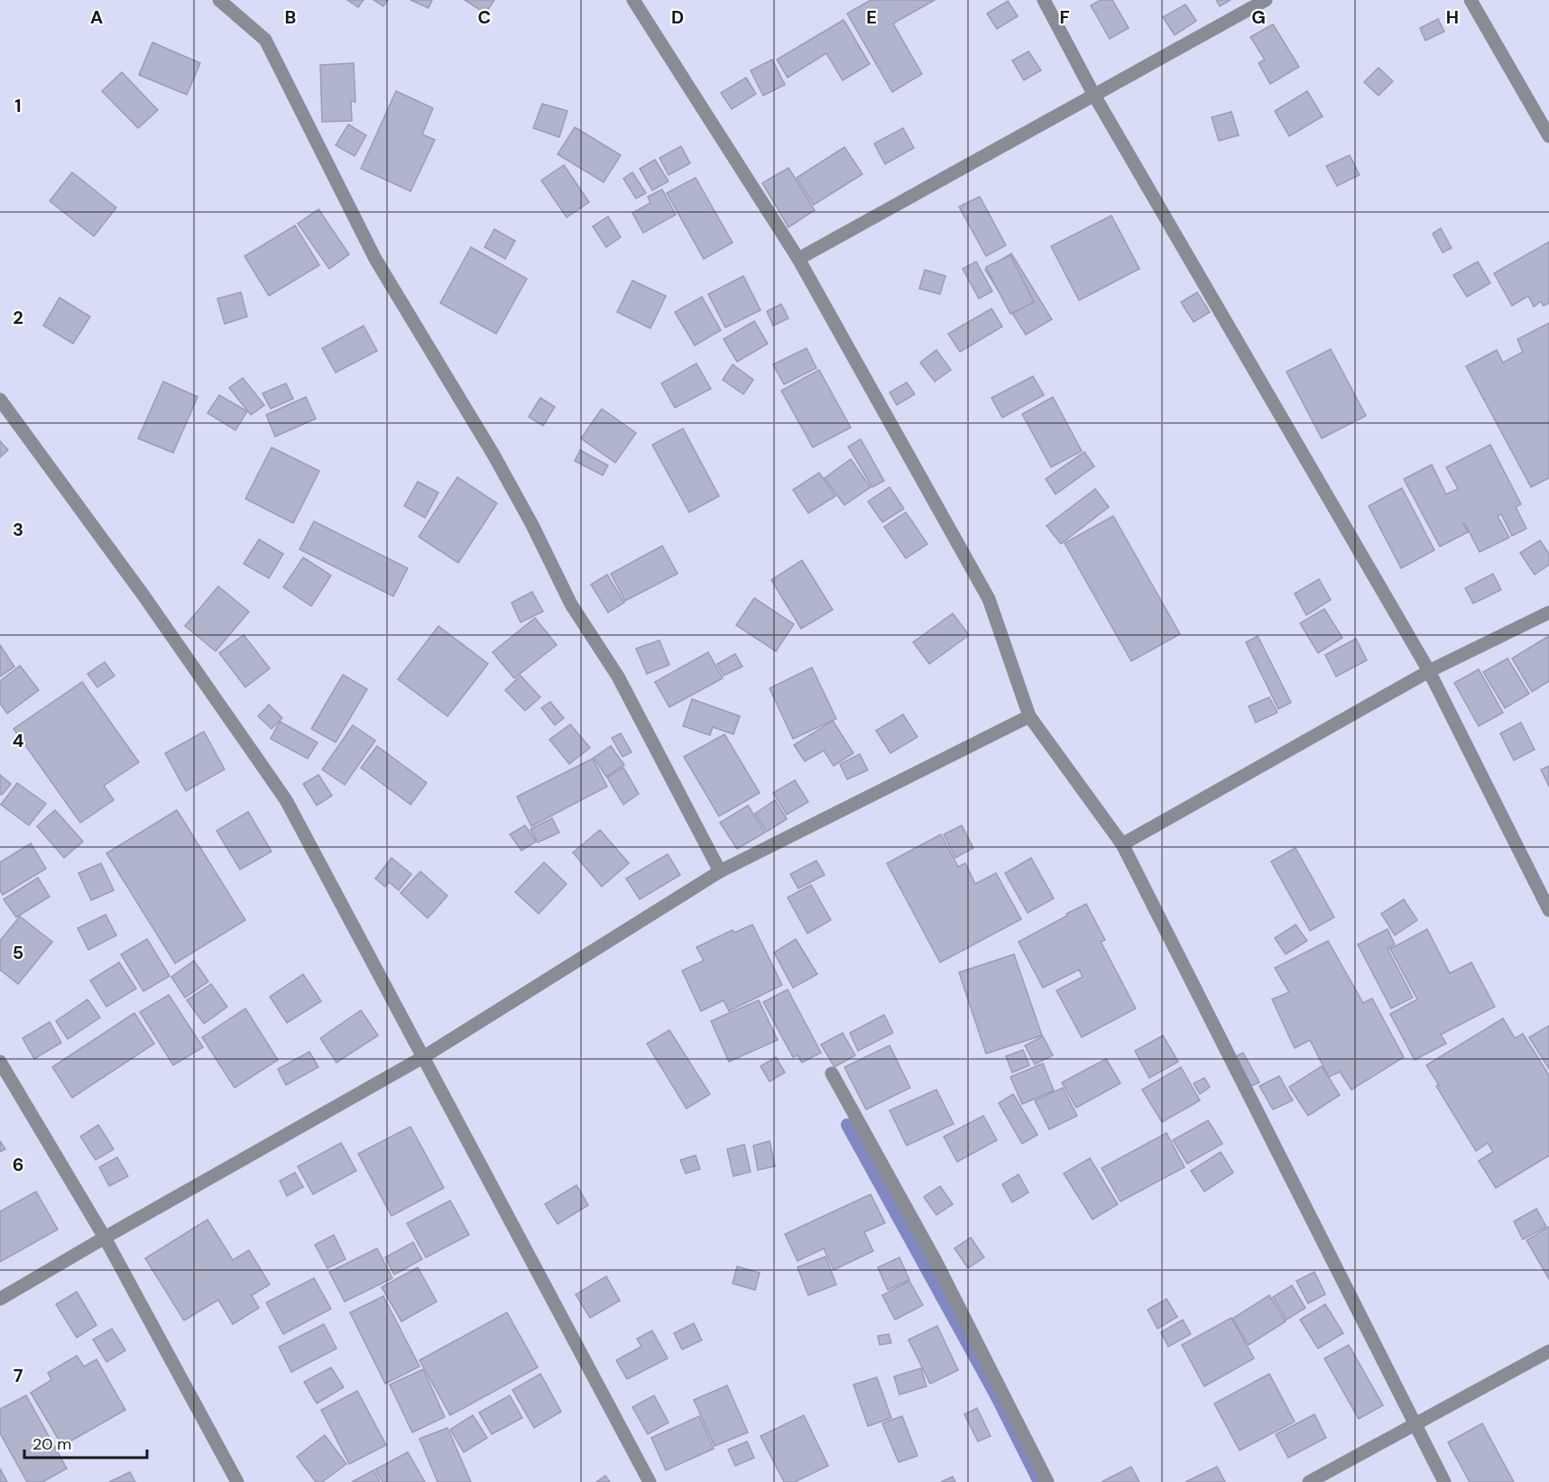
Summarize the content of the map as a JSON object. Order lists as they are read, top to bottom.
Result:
{
  "scale_bar": "20 m",
  "grid": {
    "columns": [
      "A",
      "B",
      "C",
      "D",
      "E",
      "F",
      "G",
      "H"
    ],
    "rows": [
      "1",
      "2",
      "3",
      "4",
      "5",
      "6",
      "7"
    ]
  }
}
